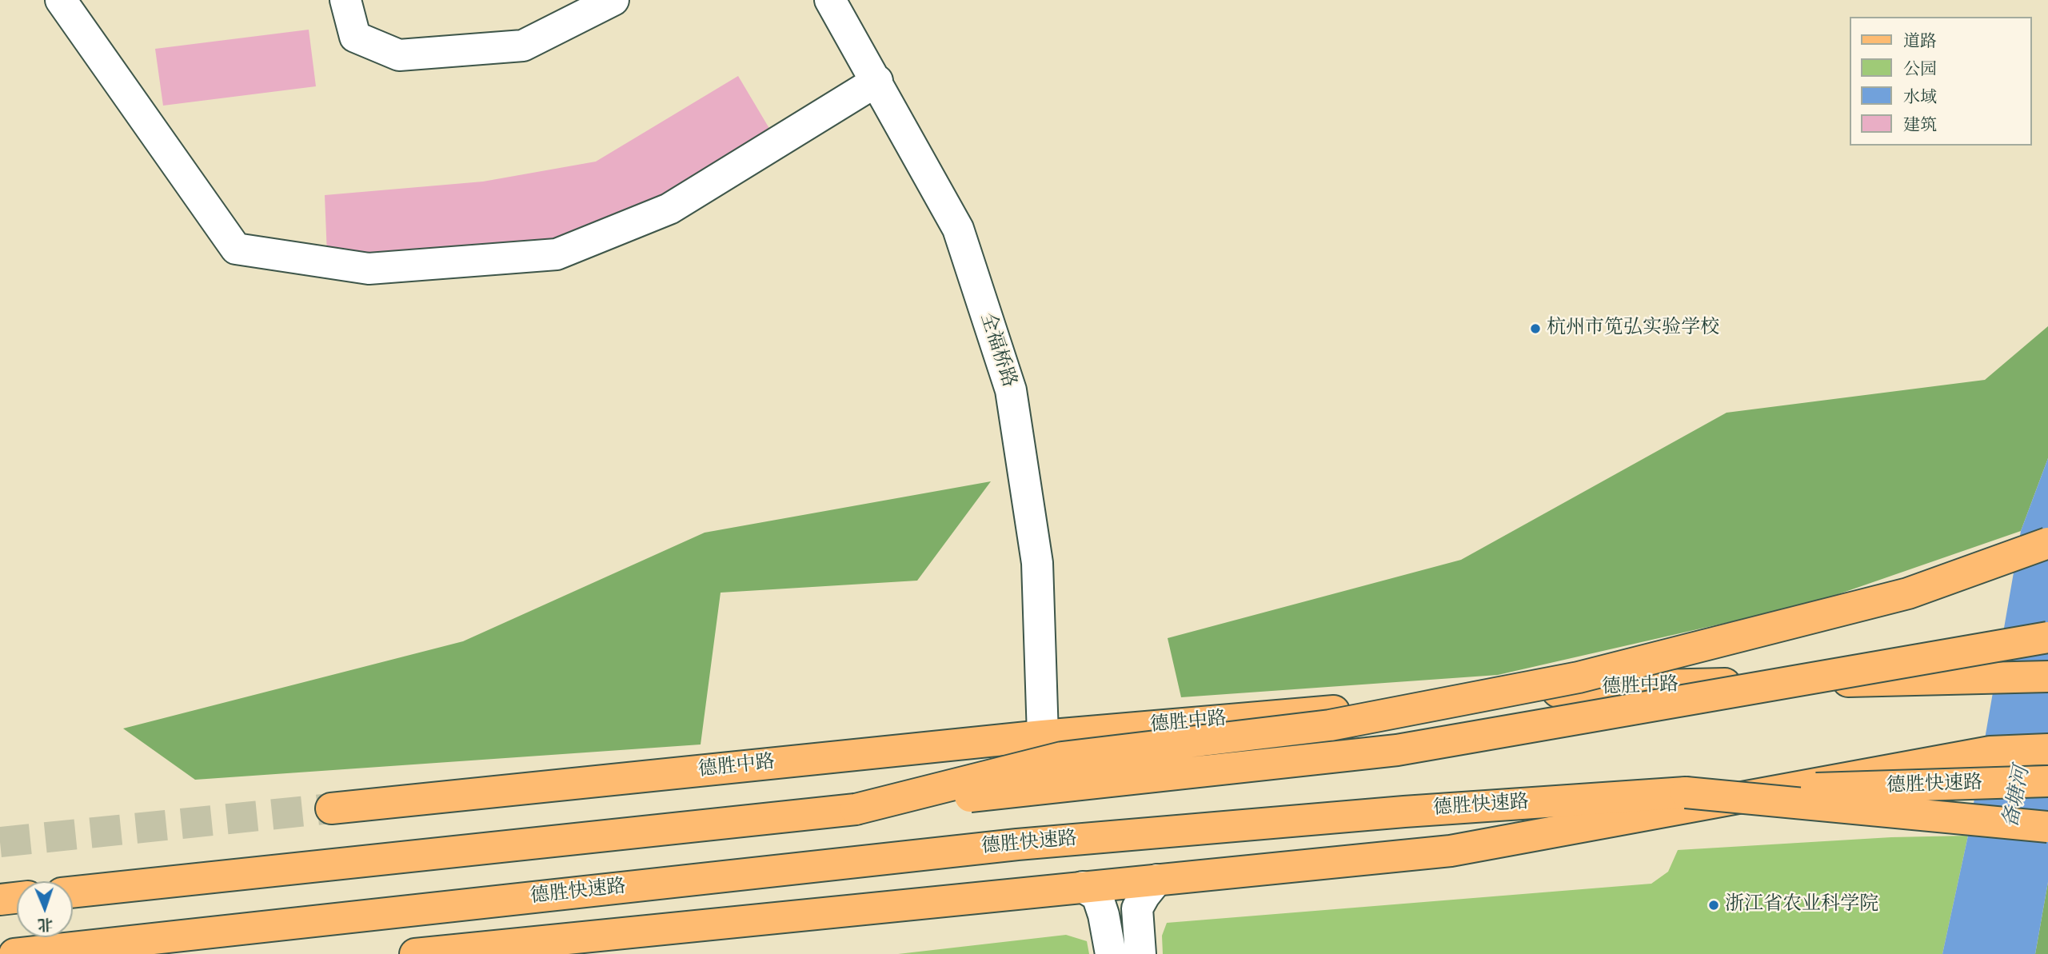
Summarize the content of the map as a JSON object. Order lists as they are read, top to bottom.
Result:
{
  "streets": {
    "main road": ["德胜中路", "德胜快速路"],
    "street": ["全福桥路"]
  },
  "crossings": [
    ["全福桥路", "德胜中路"]
  ],
  "water": ["备塘河"],
  "places": ["杭州市笕弘实验学校", "浙江省农业科学院"],
  "legend": [
    "道路",
    "公园",
    "水域",
    "建筑"
  ],
  "north": "bottom"
}
